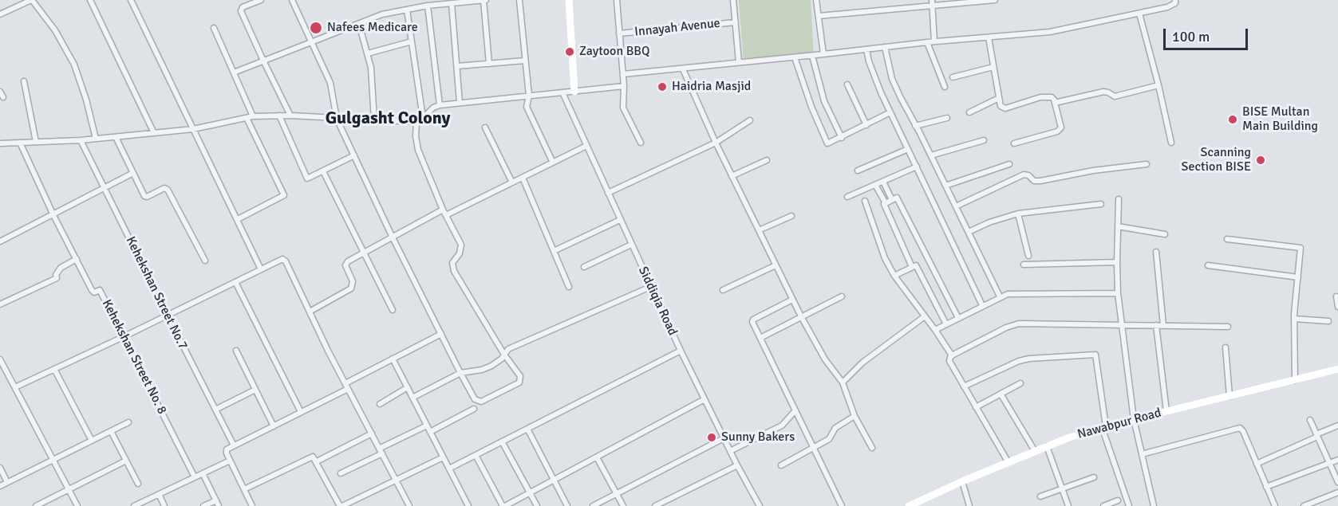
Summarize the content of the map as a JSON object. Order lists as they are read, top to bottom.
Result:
{
  "streets": {
    "street": [
      "Innayah Avenue",
      "Kehekshan Street No.7",
      "Siddiqia Road",
      "Kehekshan Street No. 8",
      "Nawabpur Road"
    ]
  },
  "districts": ["Gulgasht Colony"],
  "places": [
    "Nafees Medicare",
    "Zaytoon BBQ",
    "Haidria Masjid",
    "BISE Multan Main Building",
    "Scanning Section BISE",
    "Sunny Bakers"
  ],
  "scale_bar": "100 m"
}
